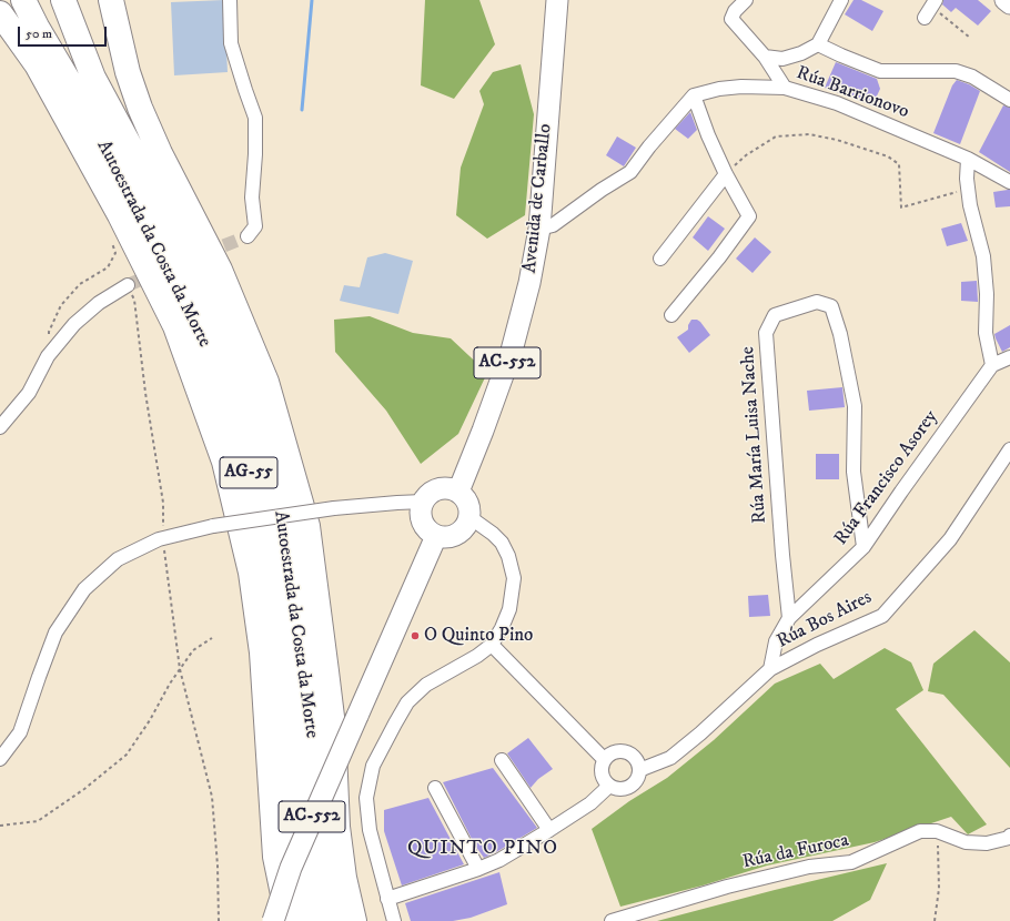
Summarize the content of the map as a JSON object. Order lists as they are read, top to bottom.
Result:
{
  "streets": {
    "highway": ["Autoestrada da Costa da Morte", "AG-55"],
    "main road": ["Avenida de Carballo", "AC-552"],
    "street": [
      "Rúa Barrionovo",
      "Rúa María Luisa Nache",
      "Rúa Francisco Asorey",
      "Rúa Bos Aires",
      "Rúa da Furoca"
    ]
  },
  "crossings": [
    ["Avenida de Carballo", "AC-552"],
    ["Rúa María Luisa Nache", "Rúa Francisco Asorey"],
    ["Rúa Francisco Asorey", "Rúa Bos Aires"]
  ],
  "districts": ["QUINTO PINO"],
  "places": ["O Quinto Pino"],
  "scale_bar": "50 m"
}
